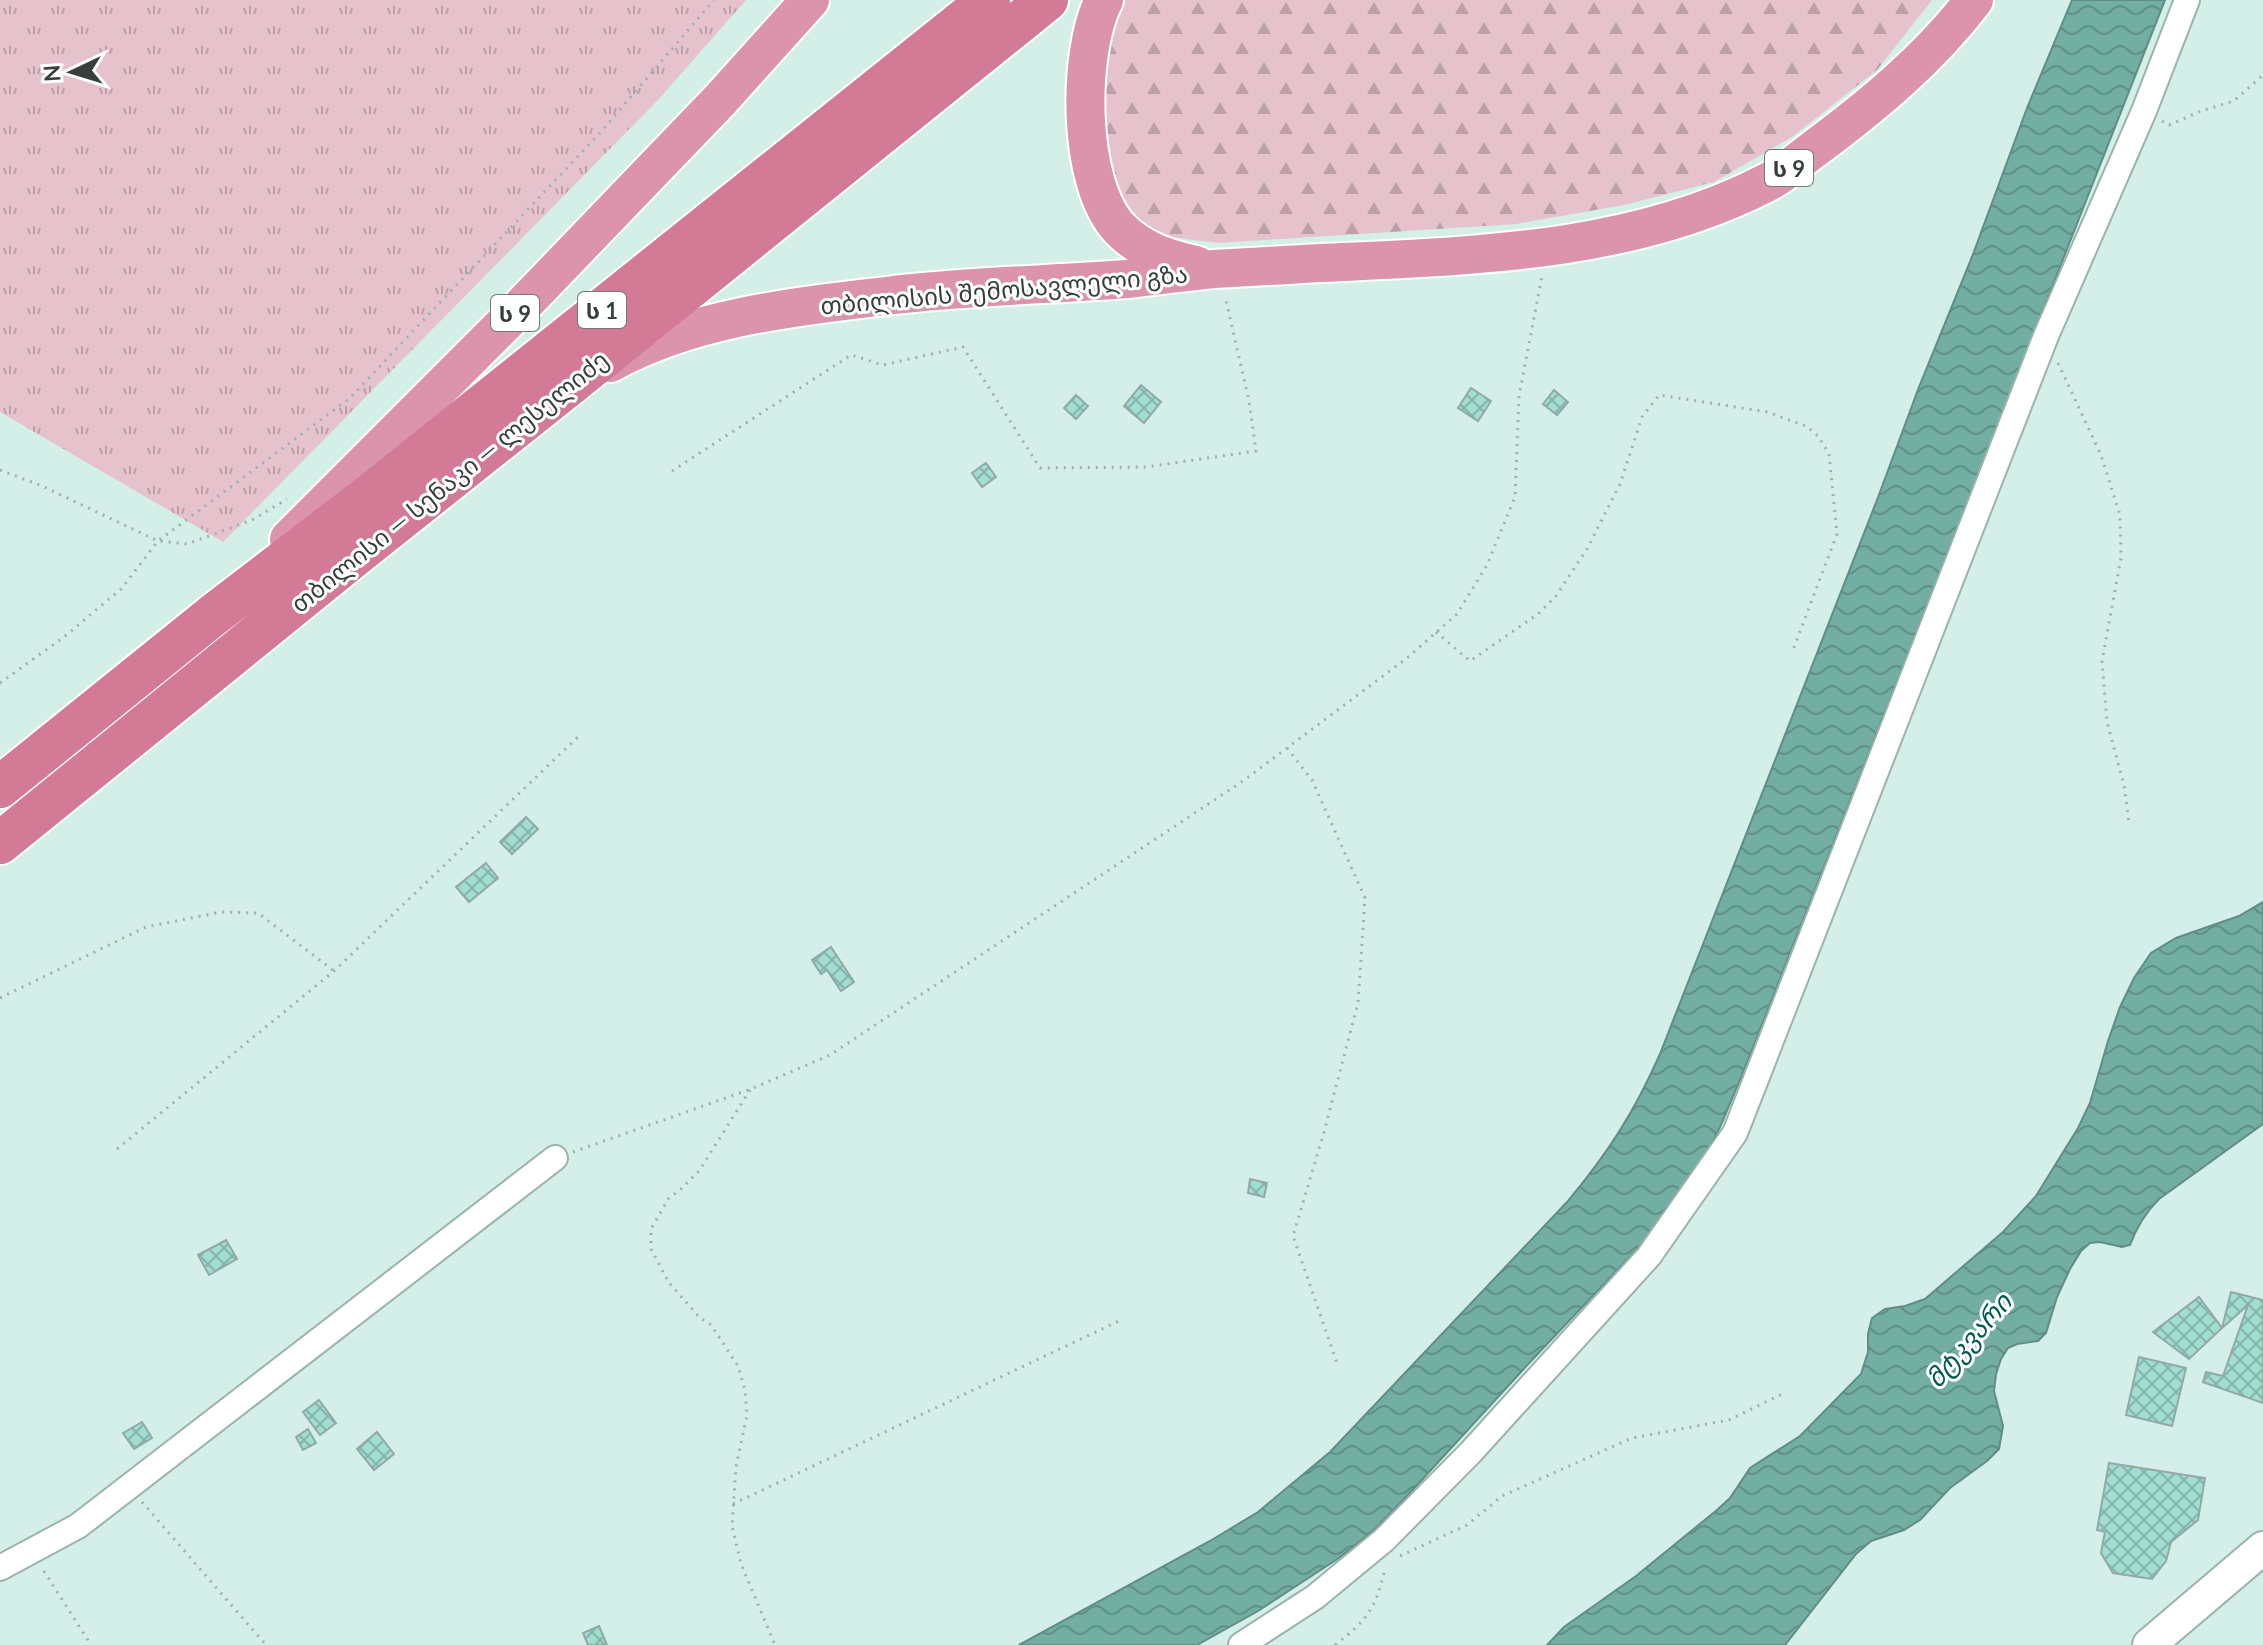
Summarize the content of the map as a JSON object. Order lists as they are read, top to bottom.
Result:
{
  "streets": {
    "highway": [
      "ს 9",
      "თბილისის შემოსავლელი გზა",
      "ს 1",
      "თბილისი — სენაკი — ლესელიძე"
    ]
  },
  "crossings": [
    ["ს 9", "თბილისი — სენაკი — ლესელიძე"],
    ["თბილისის შემოსავლელი გზა", "თბილისი — სენაკი — ლესელიძე"]
  ],
  "water": ["მტკვარი"],
  "north": "left"
}
